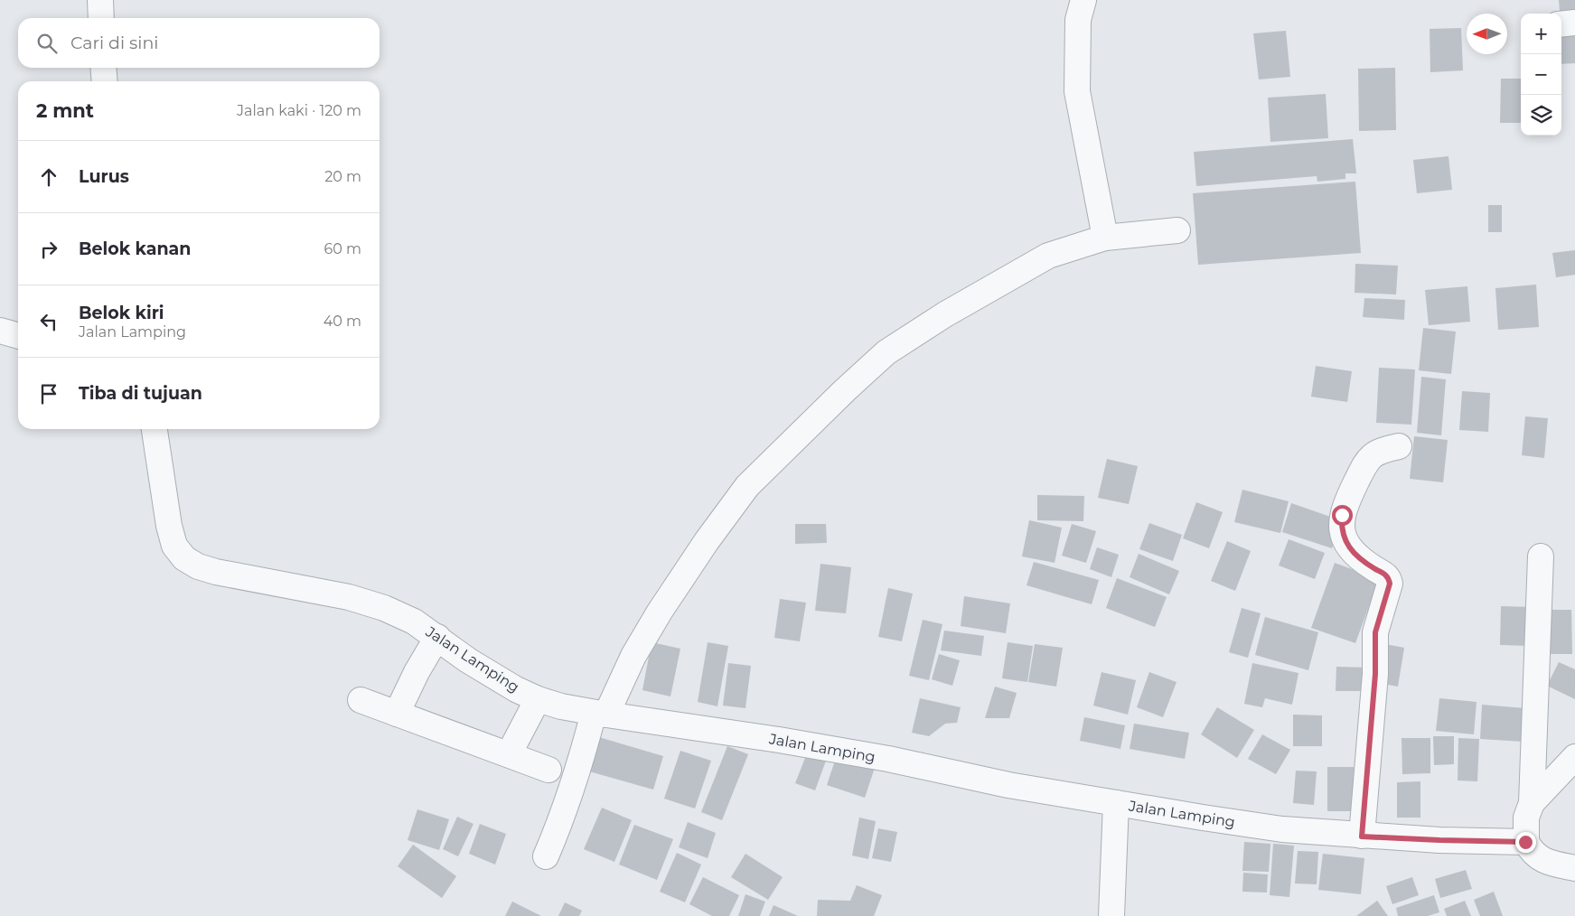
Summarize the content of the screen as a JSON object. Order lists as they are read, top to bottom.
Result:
{
  "streets": {
    "street": ["Jalan Lamping"]
  },
  "north": "left",
  "page": {
    "map_buttons": ["+", "−"],
    "search": "Cari di sini",
    "heading": ["2 mnt", "Jalan kaki · 120 m"],
    "list": [
      ["Lurus", "20 m"],
      ["Belok kanan", "60 m"],
      ["Belok kiri", "Jalan Lamping", "40 m"],
      "Tiba di tujuan"
    ]
  }
}
